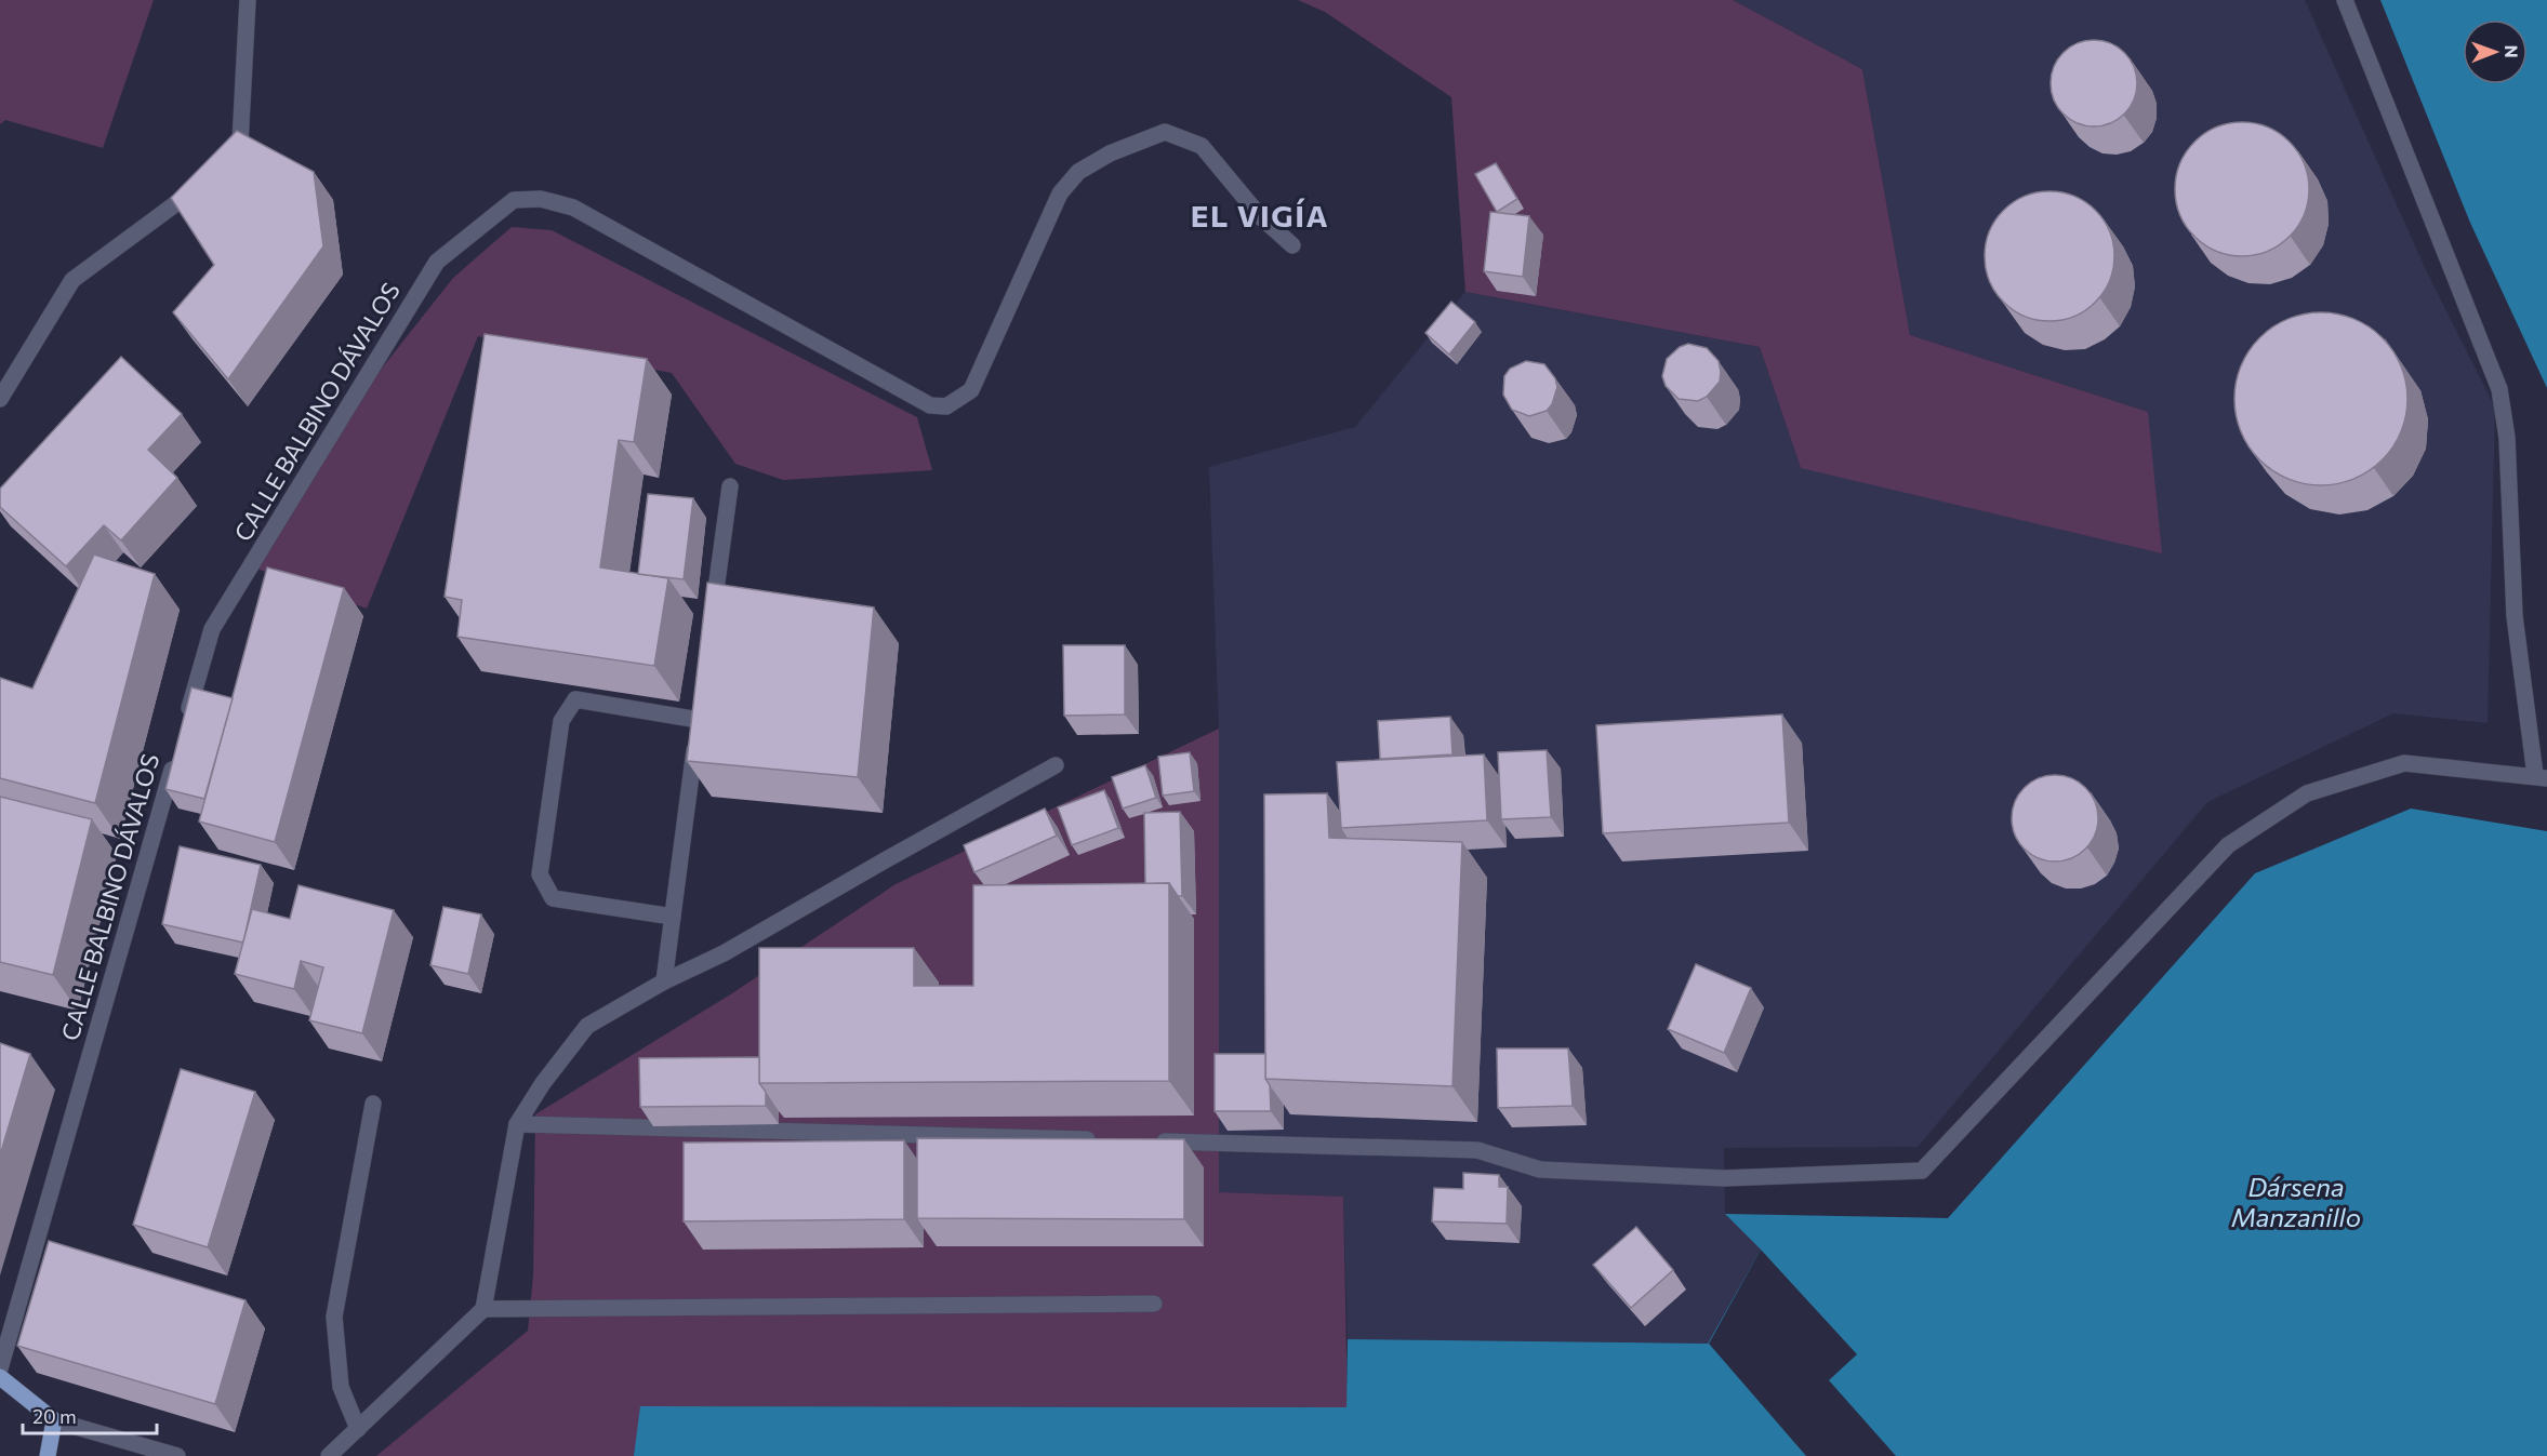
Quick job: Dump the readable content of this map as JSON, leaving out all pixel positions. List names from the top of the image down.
{
  "streets": {
    "street": ["CALLE BALBINO DÁVALOS"]
  },
  "districts": ["EL VIGÍA"],
  "water": ["Dársena Manzanillo"],
  "scale_bar": "20 m",
  "north": "right"
}
